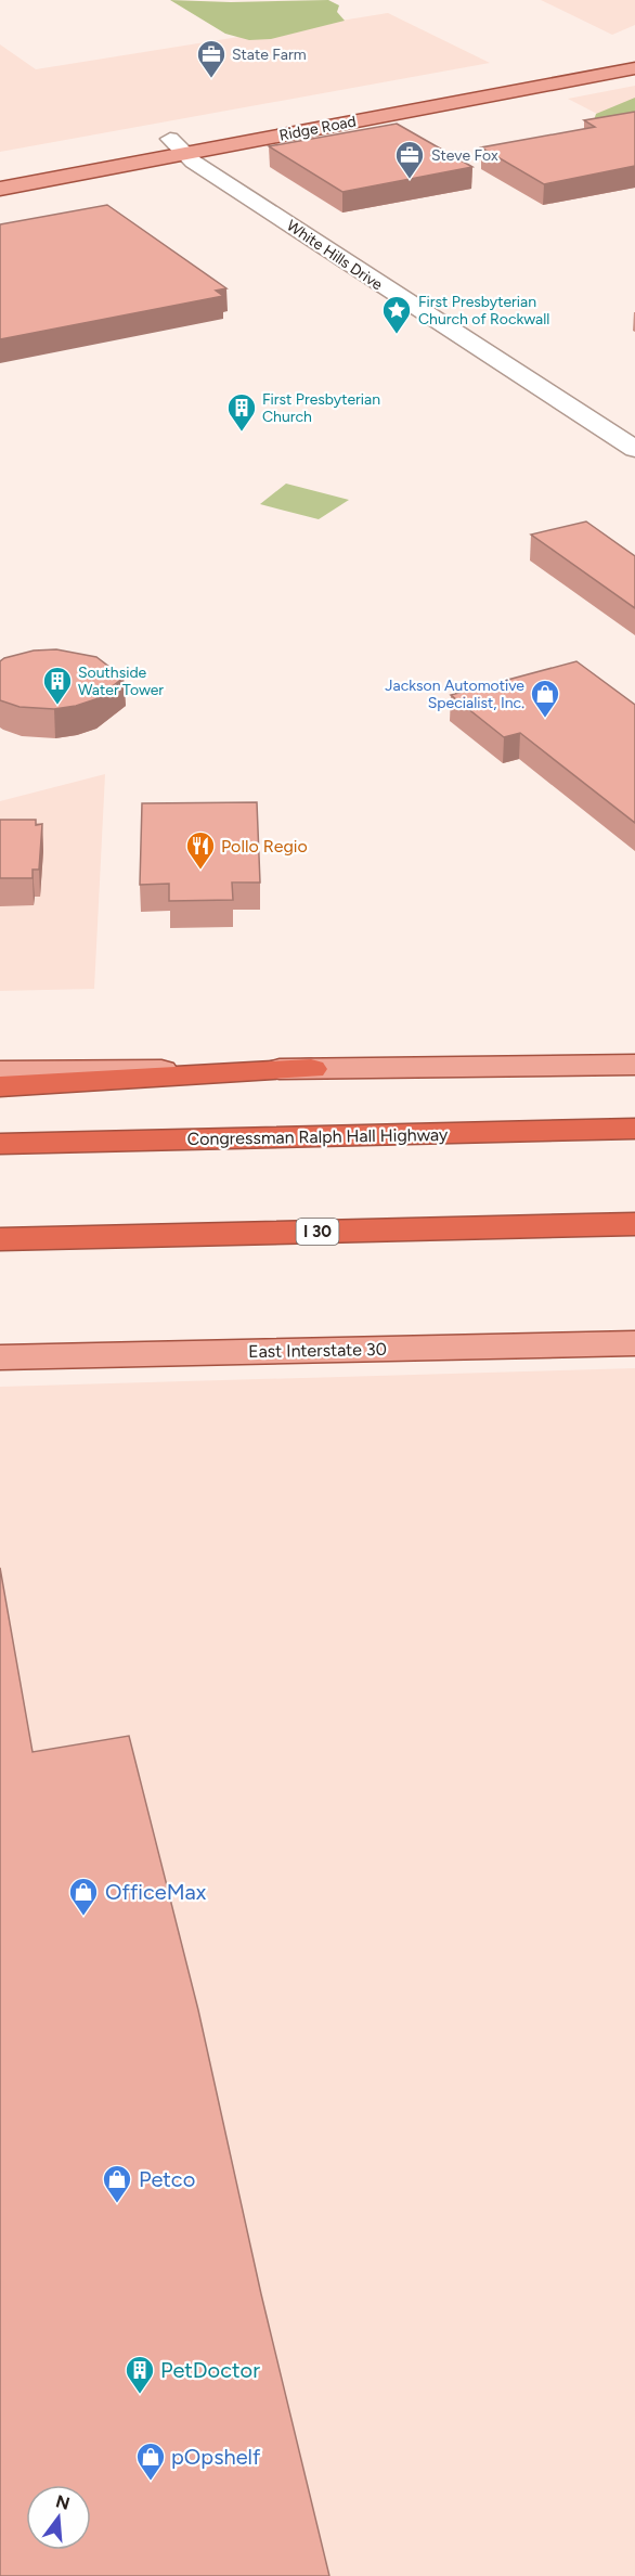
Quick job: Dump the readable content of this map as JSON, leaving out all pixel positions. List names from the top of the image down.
{
  "streets": {
    "highway": ["Congressman Ralph Hall Highway", "I 30"],
    "main road": ["Ridge Road", "East Interstate 30"],
    "street": ["White Hills Drive"]
  },
  "crossings": [
    ["Ridge Road", "White Hills Drive"]
  ],
  "places": {
    "office": ["State Farm", "Steve Fox"],
    "place": ["First Presbyterian Church of Rockwall"],
    "building": ["First Presbyterian Church", "Southside Water Tower", "PetDoctor"],
    "shop": [
      "Jackson Automotive Specialist, Inc.",
      "OfficeMax",
      "Petco",
      "pOpshelf"
    ],
    "restaurant": ["Pollo Regio"]
  },
  "north": "top"
}
